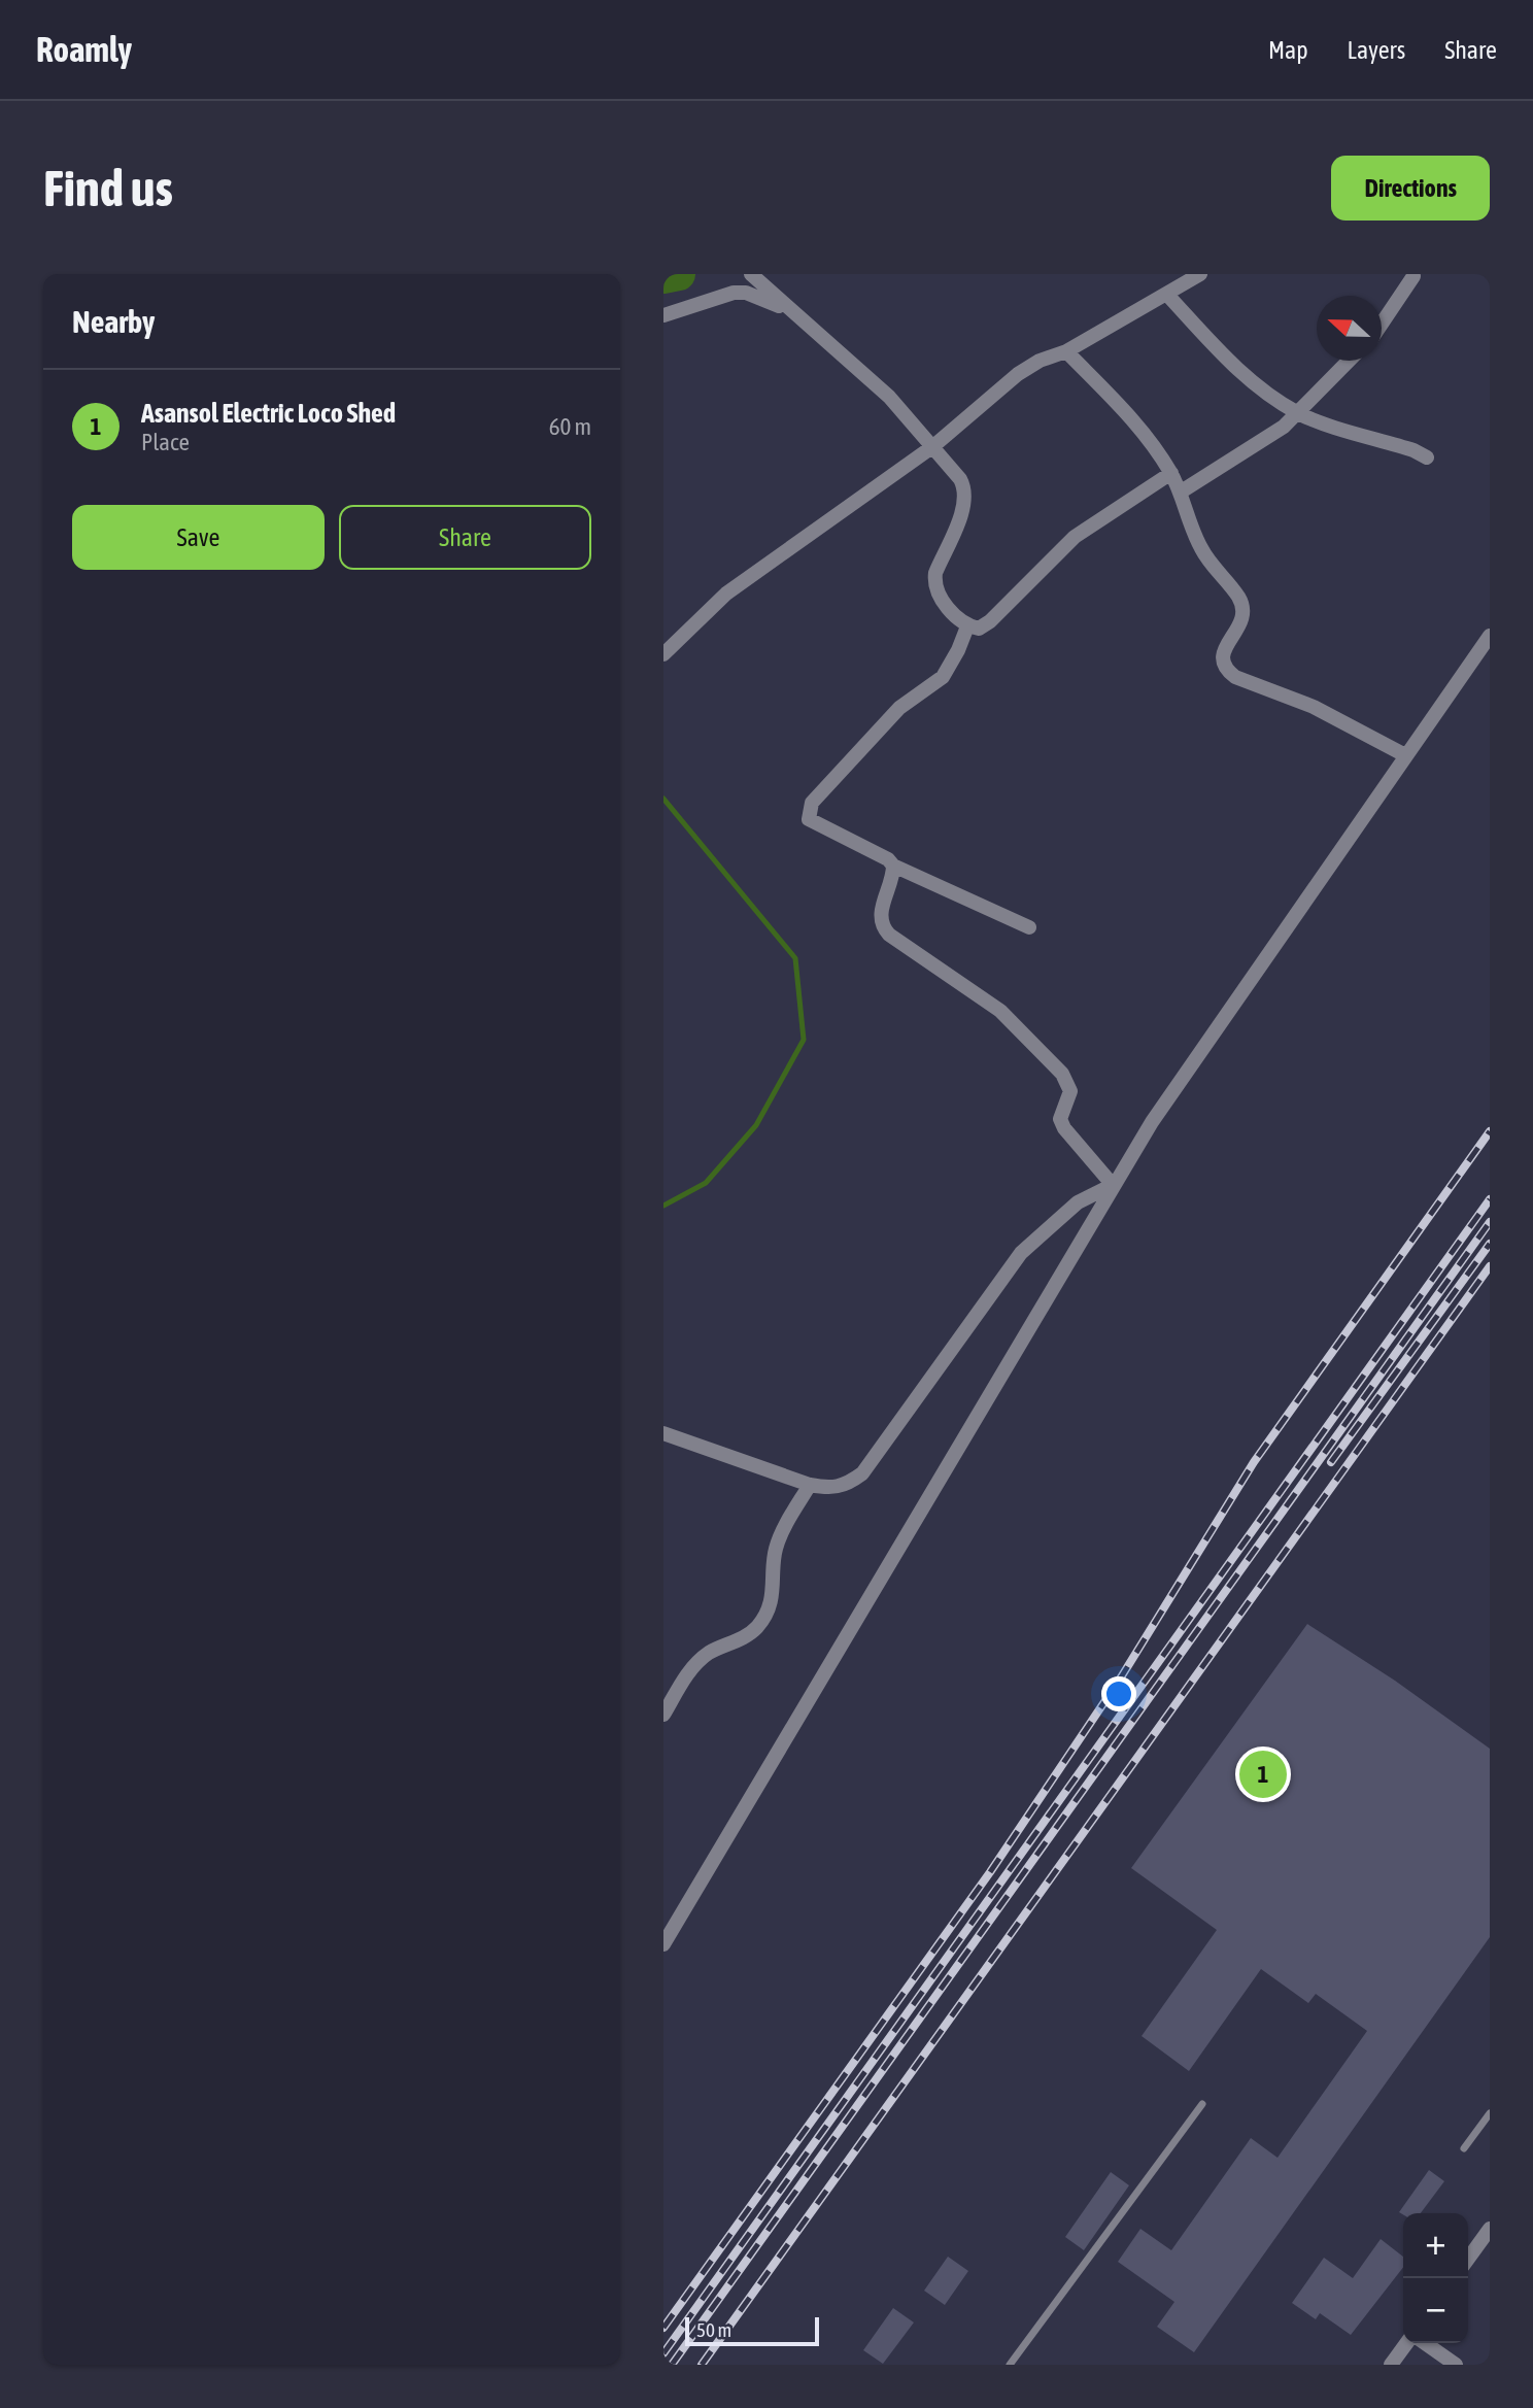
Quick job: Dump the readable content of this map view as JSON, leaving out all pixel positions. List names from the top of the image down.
{
  "scale_bar": "50 m",
  "north": "left",
  "page": {
    "header": "Roamly",
    "nav": ["Map", "Layers", "Share"],
    "buttons": [
      "Directions",
      ["Save", "Share"]
    ],
    "title": "Find us",
    "heading": "Nearby",
    "list": [
      {
        "mark": "1",
        "name": "Asansol Electric Loco Shed",
        "note": "Place",
        "value": "60 m"
      }
    ],
    "pins": "1",
    "map_buttons": ["+", "−"],
    "scale": "50 m"
  }
}
